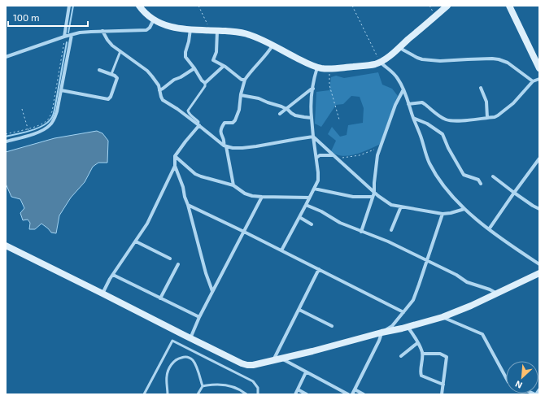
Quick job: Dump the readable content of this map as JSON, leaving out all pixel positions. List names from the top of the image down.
{
  "scale_bar": "100 m",
  "north": "bottom left"
}
